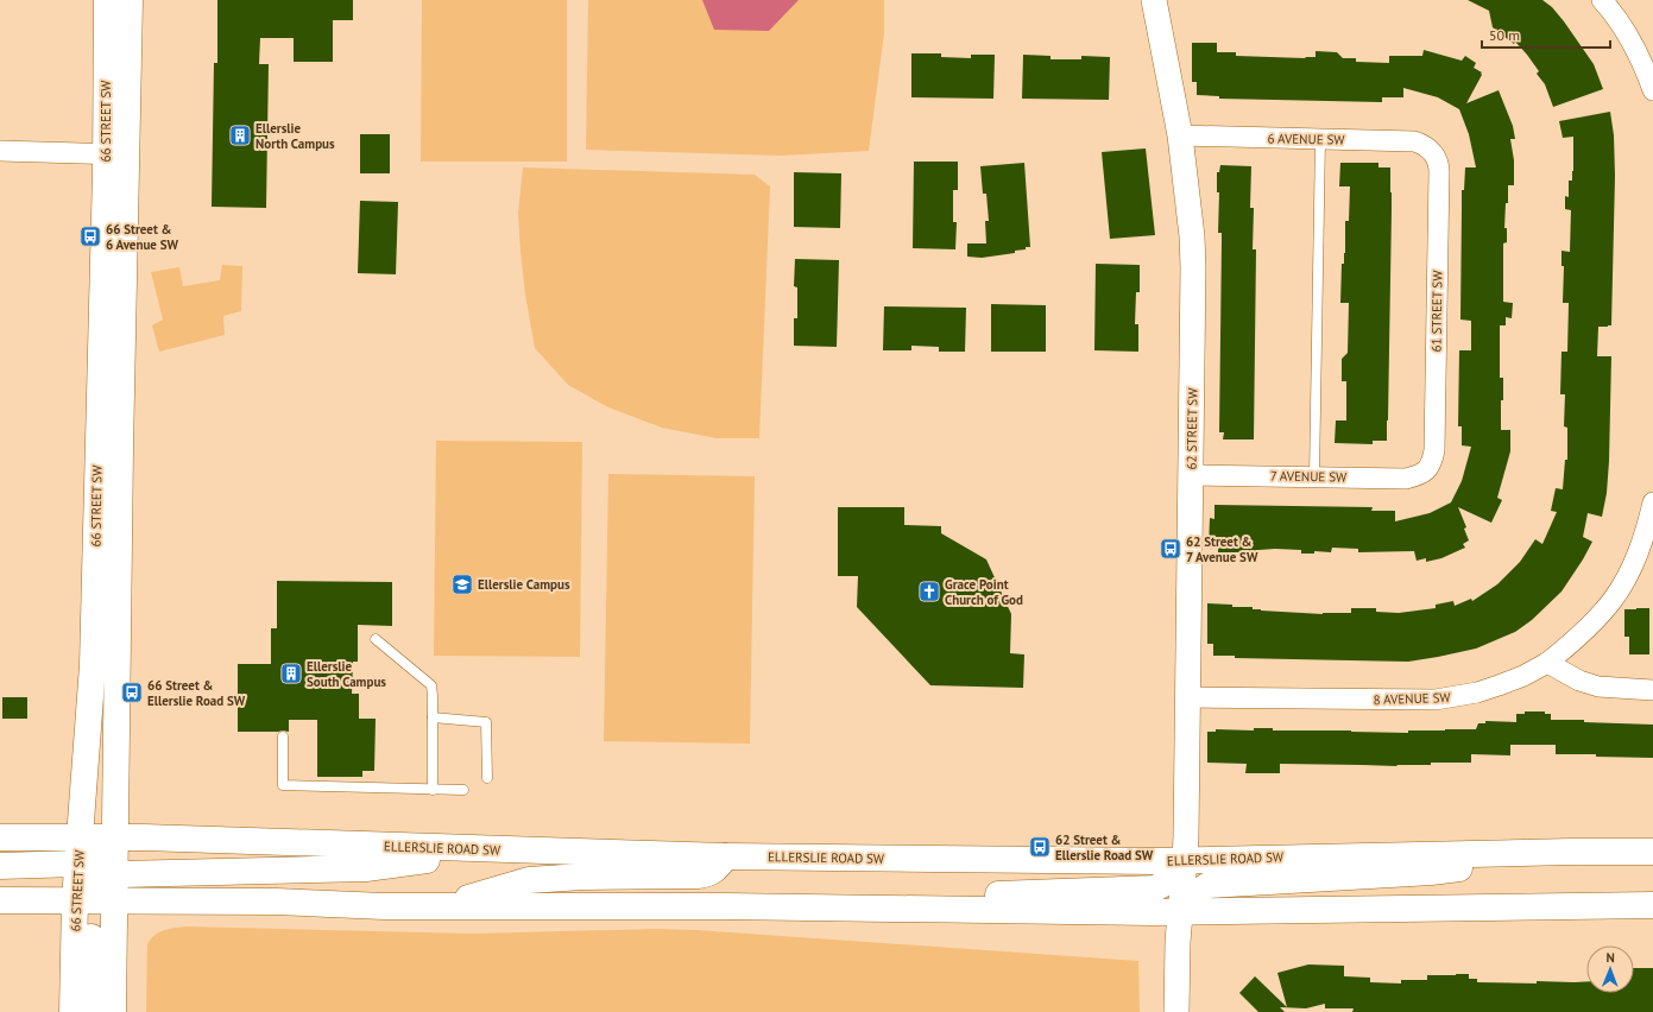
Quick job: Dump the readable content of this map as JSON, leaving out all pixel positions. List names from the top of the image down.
{
  "streets": {
    "main road": ["66 STREET SW", "ELLERSLIE ROAD SW"],
    "street": [
      "6 AVENUE SW",
      "61 STREET SW",
      "62 STREET SW",
      "7 AVENUE SW",
      "8 AVENUE SW"
    ]
  },
  "crossings": [
    ["66 STREET SW", "ELLERSLIE ROAD SW"],
    ["6 AVENUE SW", "61 STREET SW"],
    ["6 AVENUE SW", "62 STREET SW"],
    ["61 STREET SW", "7 AVENUE SW"],
    ["62 STREET SW", "7 AVENUE SW"],
    ["62 STREET SW", "8 AVENUE SW"],
    ["62 STREET SW", "ELLERSLIE ROAD SW"]
  ],
  "places": {
    "building": ["Ellerslie North Campus", "Ellerslie South Campus"],
    "bus stop": [
      "66 Street & 6 Avenue SW",
      "62 Street & 7 Avenue SW",
      "66 Street & Ellerslie Road SW",
      "62 Street & Ellerslie Road SW"
    ],
    "school or university": ["Ellerslie Campus"],
    "church": ["Grace Point Church of God"]
  },
  "scale_bar": "50 m",
  "north": "top"
}
